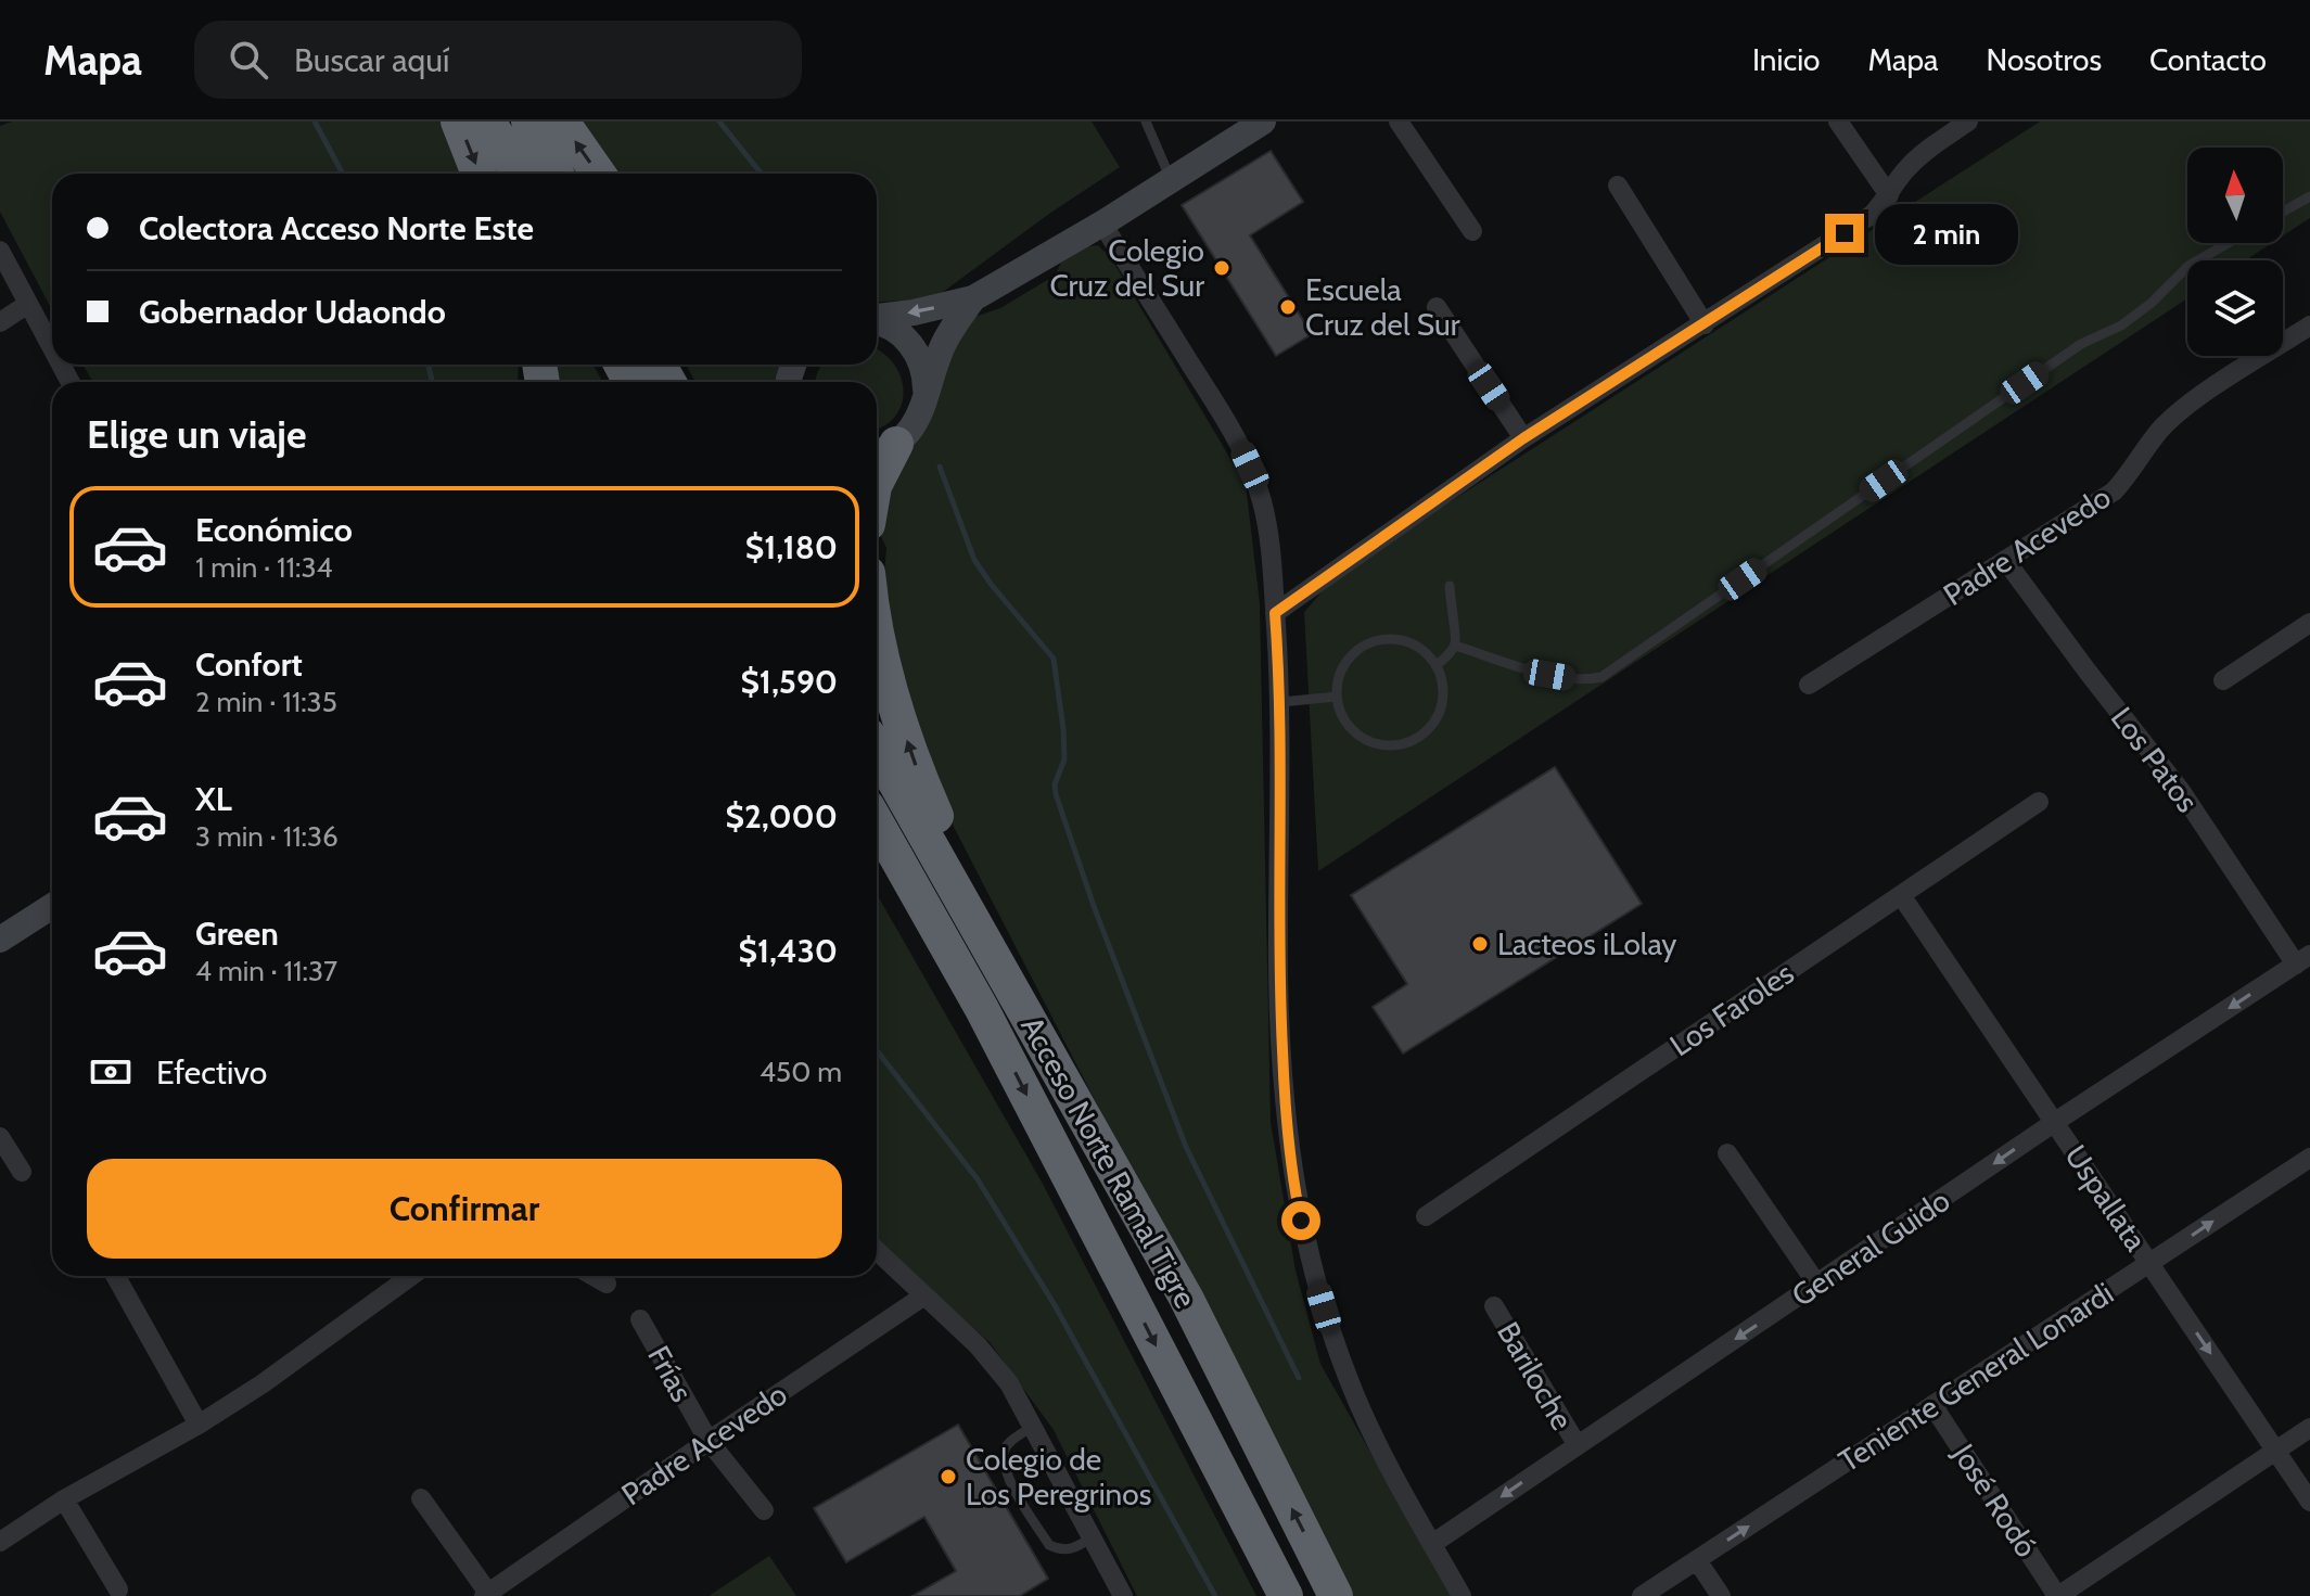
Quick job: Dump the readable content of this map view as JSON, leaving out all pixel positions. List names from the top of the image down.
{
  "streets": {
    "highway": ["Acceso Norte Ramal Tigre"],
    "street": [
      "Padre Acevedo",
      "Los Patos",
      "Los Faroles",
      "Uspallata",
      "General Guido",
      "Frías",
      "Bariloche",
      "Teniente General Lonardi",
      "José Rodó"
    ]
  },
  "crossings": [
    ["Padre Acevedo", "Los Patos"],
    ["Padre Acevedo", "Frías"],
    ["Los Patos", "General Guido"],
    ["Los Faroles", "Uspallata"],
    ["Uspallata", "General Guido"],
    ["Uspallata", "Teniente General Lonardi"],
    ["General Guido", "Bariloche"],
    ["Teniente General Lonardi", "José Rodó"]
  ],
  "one_way": ["General Guido", "Teniente General Lonardi"],
  "places": [
    "Colegio Cruz del Sur",
    "Escuela Cruz del Sur",
    "Lacteos iLolay",
    "Colegio de Los Peregrinos"
  ],
  "north": "top",
  "page": {
    "header": "Mapa",
    "search": "Buscar aquí",
    "nav": [
      "Inicio",
      "Mapa",
      "Nosotros",
      "Contacto"
    ],
    "banner": ["Colectora Acceso Norte Este", "Gobernador Udaondo"],
    "bubble": "2 min",
    "heading": "Elige un viaje",
    "list": [
      {
        "name": "Económico",
        "note": "1 min · 11:34",
        "value": "$1,180"
      },
      {
        "name": "Confort",
        "note": "2 min · 11:35",
        "value": "$1,590"
      },
      {
        "name": "XL",
        "note": "3 min · 11:36",
        "value": "$2,000"
      },
      {
        "name": "Green",
        "note": "4 min · 11:37",
        "value": "$1,430"
      }
    ],
    "pay": ["Efectivo", "450 m"],
    "buttons": "Confirmar"
  }
}
